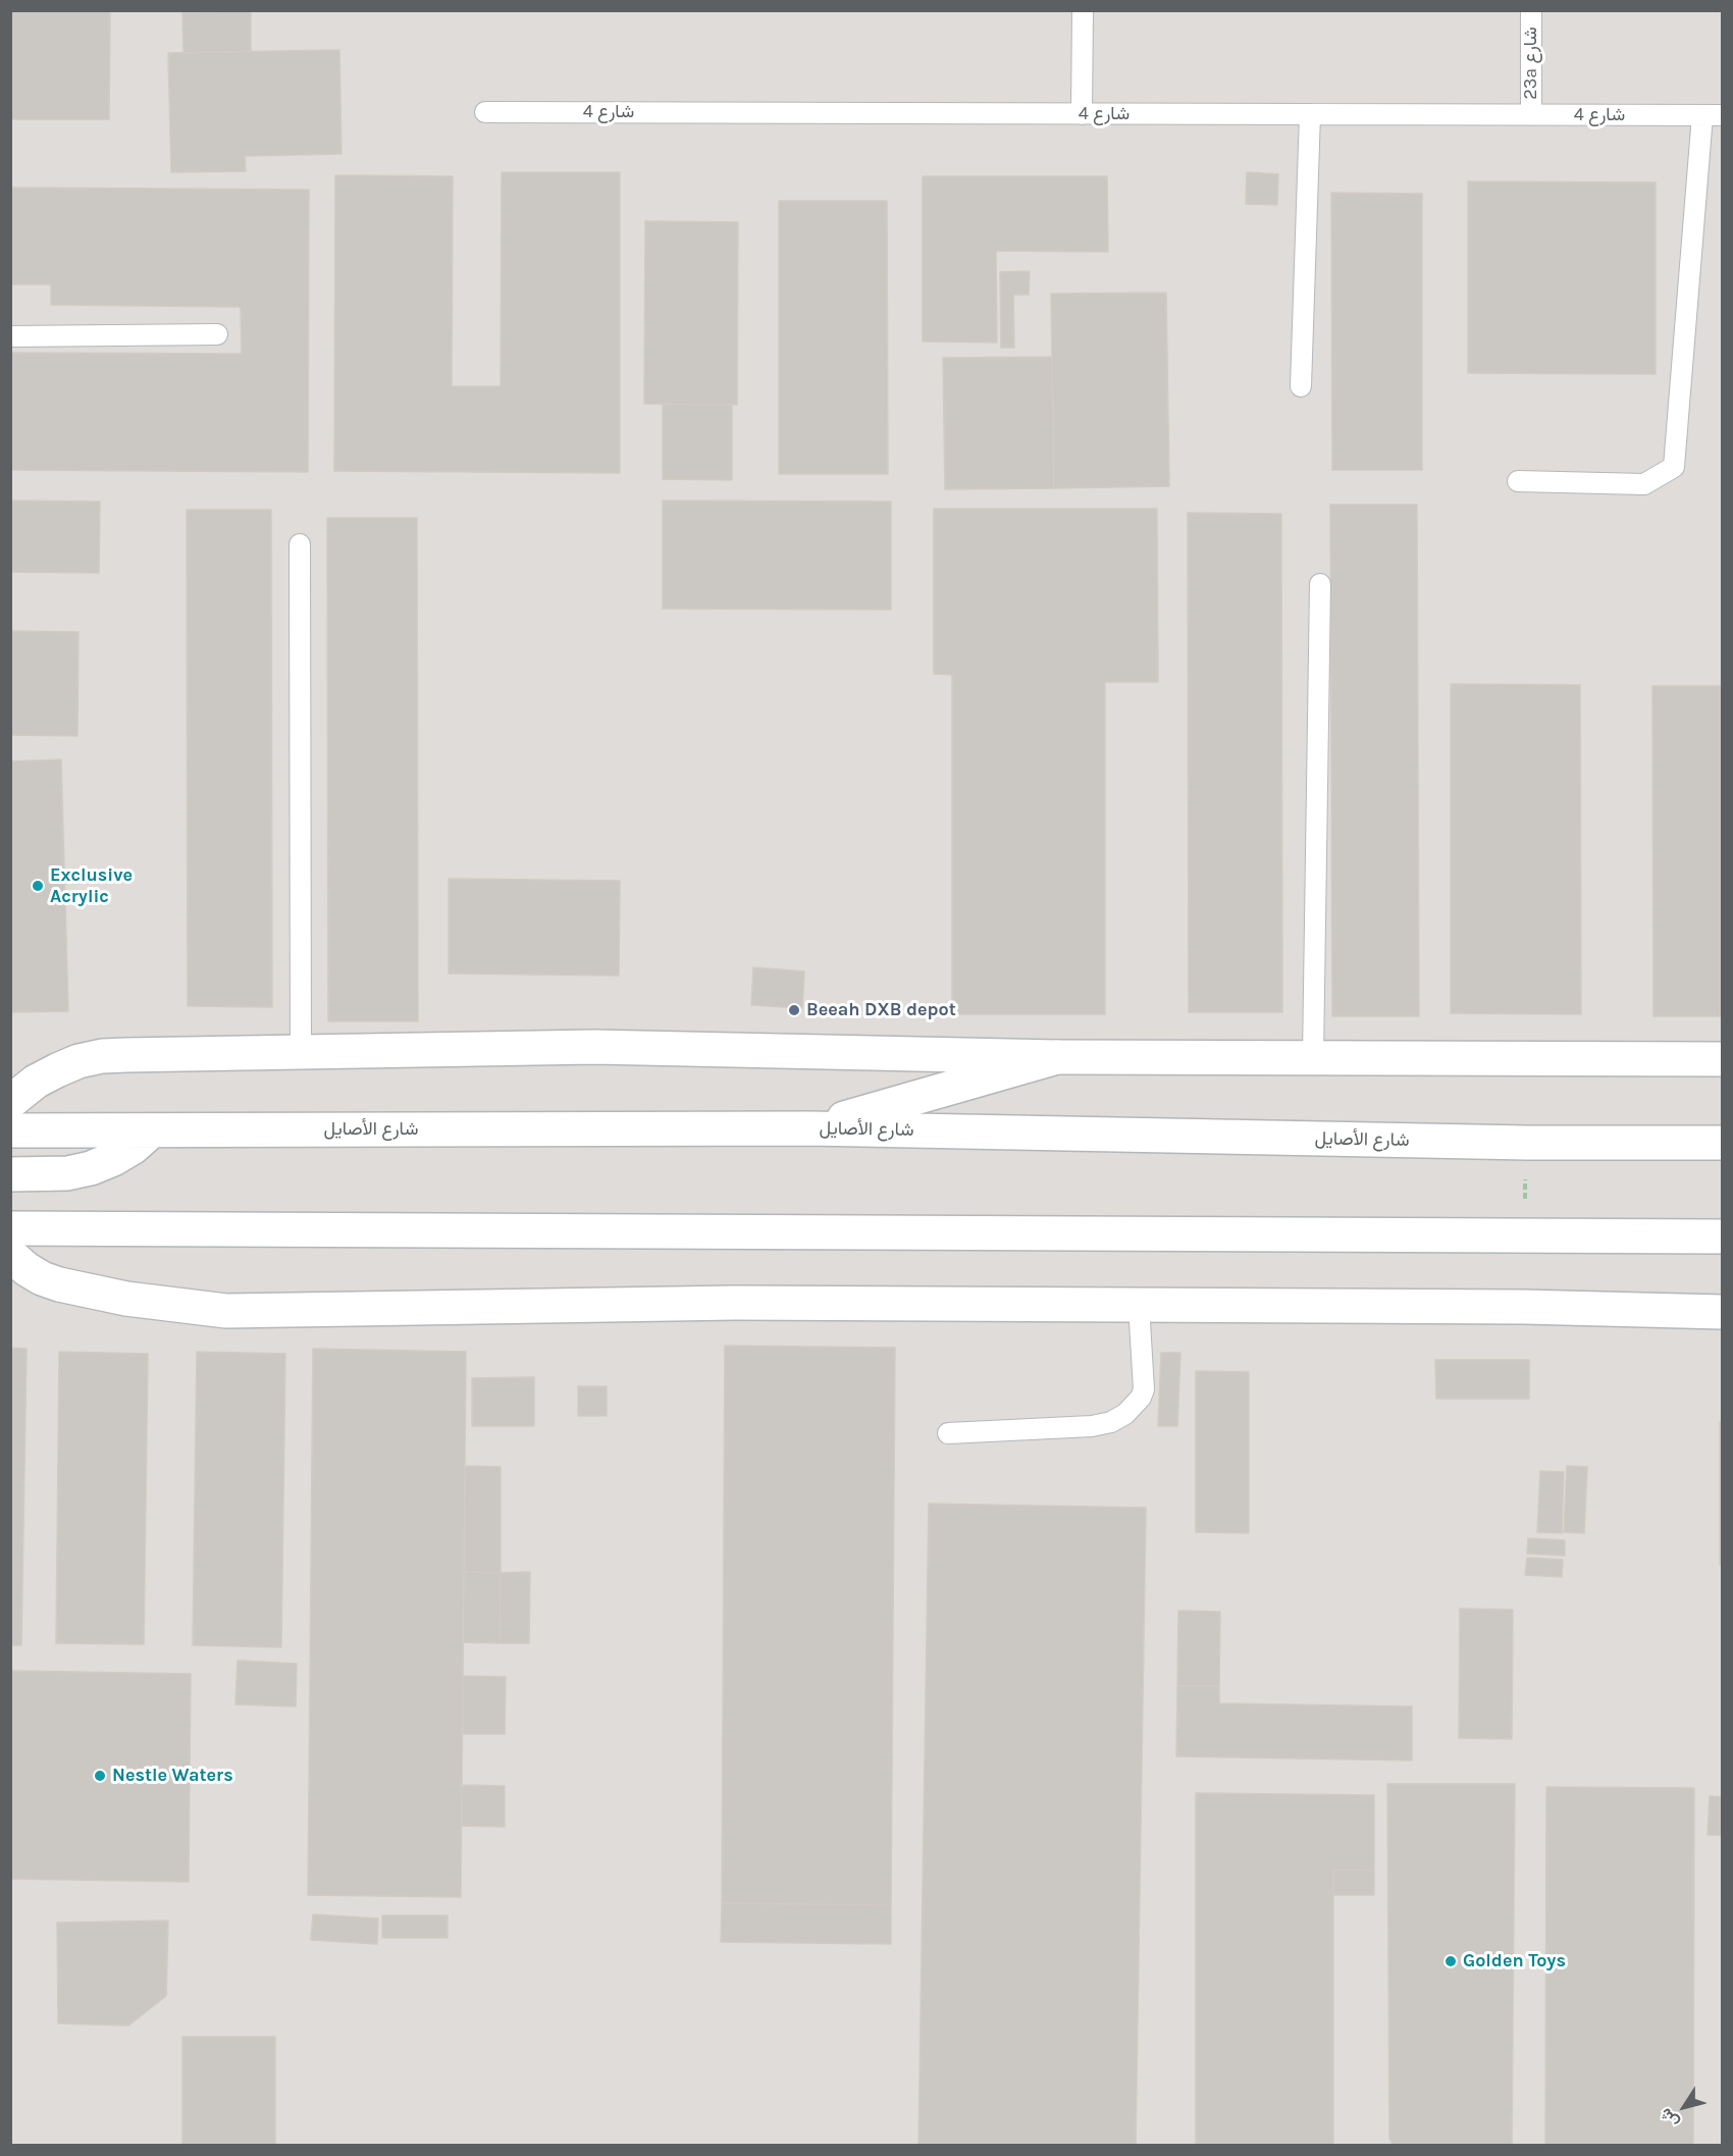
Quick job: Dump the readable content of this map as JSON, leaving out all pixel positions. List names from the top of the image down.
{
  "streets": {
    "main road": ["شارع الأصايل"],
    "lane": ["23a شارع", "شارع 4"]
  },
  "crossings": [
    ["23a شارع", "شارع 4"]
  ],
  "places": [
    "Exclusive Acrylic",
    "Beeah DXB depot",
    "Nestle Waters",
    "Golden Toys"
  ],
  "north": "bottom left"
}
